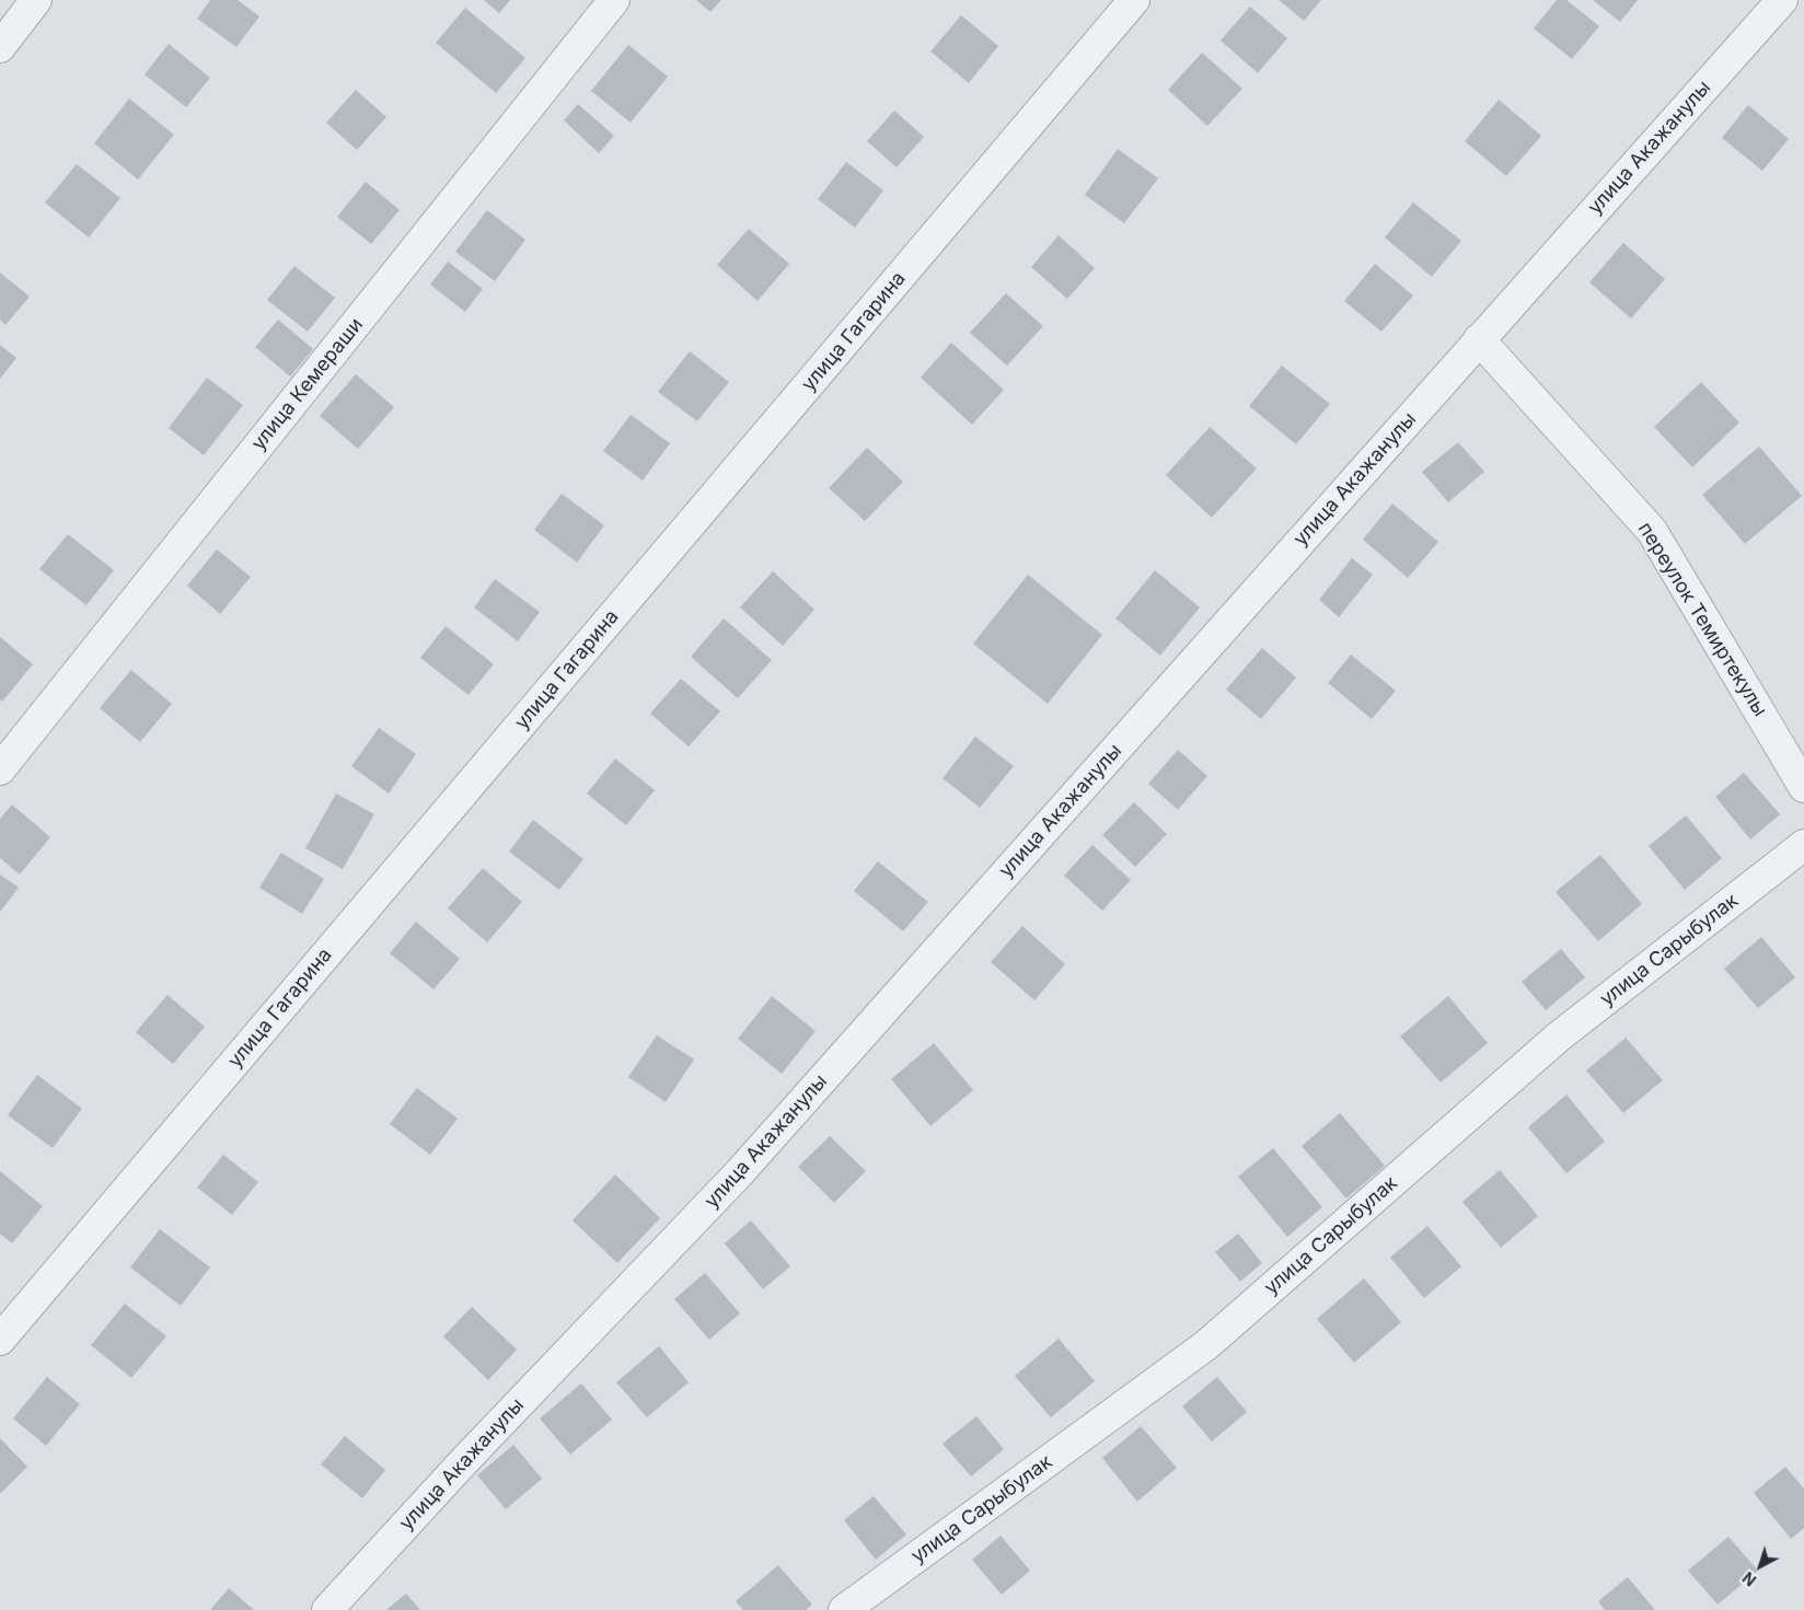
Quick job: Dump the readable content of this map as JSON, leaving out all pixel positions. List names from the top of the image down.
{
  "streets": {
    "street": [
      "улица Акажанулы",
      "улица Гагарина",
      "улица Кемераши",
      "переулок Темиртекулы",
      "улица Сарыбулак"
    ]
  },
  "crossings": [
    ["улица Акажанулы", "переулок Темиртекулы"]
  ],
  "north": "bottom left"
}
